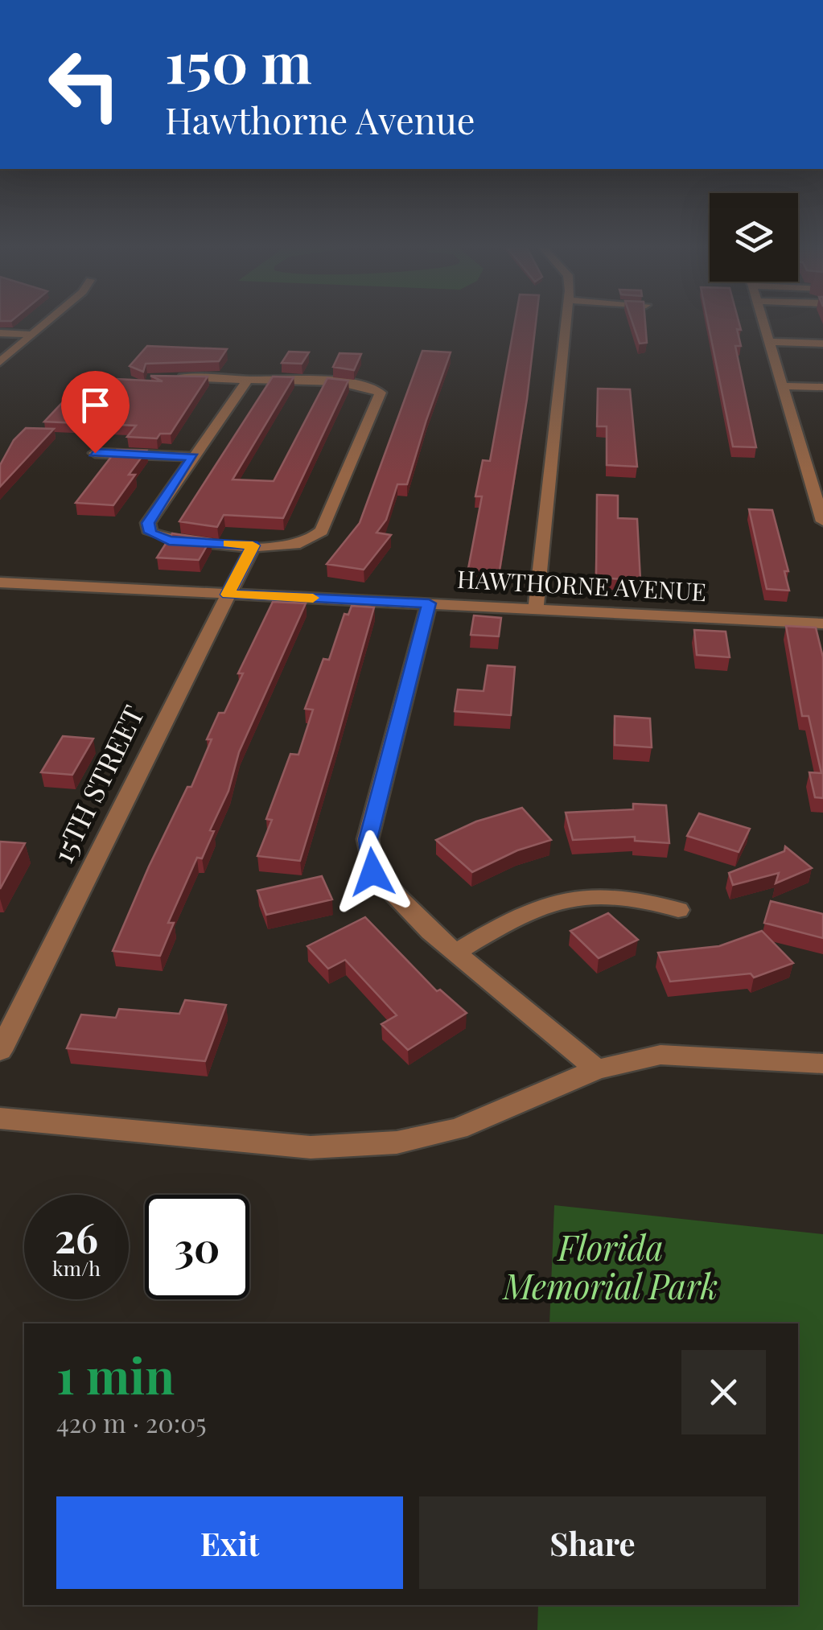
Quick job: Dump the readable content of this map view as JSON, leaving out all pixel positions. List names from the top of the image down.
{
  "streets": {
    "street": ["HAWTHORNE AVENUE", "15TH STREET"]
  },
  "crossings": [
    ["HAWTHORNE AVENUE", "15TH STREET"]
  ],
  "parks": ["Florida Memorial Park"],
  "page": {
    "turn": ["150 m", "Hawthorne Avenue"],
    "speed": "26 km/h",
    "limit": "30",
    "heading": ["1 min", "420 m · 20:05"],
    "buttons": ["Exit", "Share"]
  }
}
